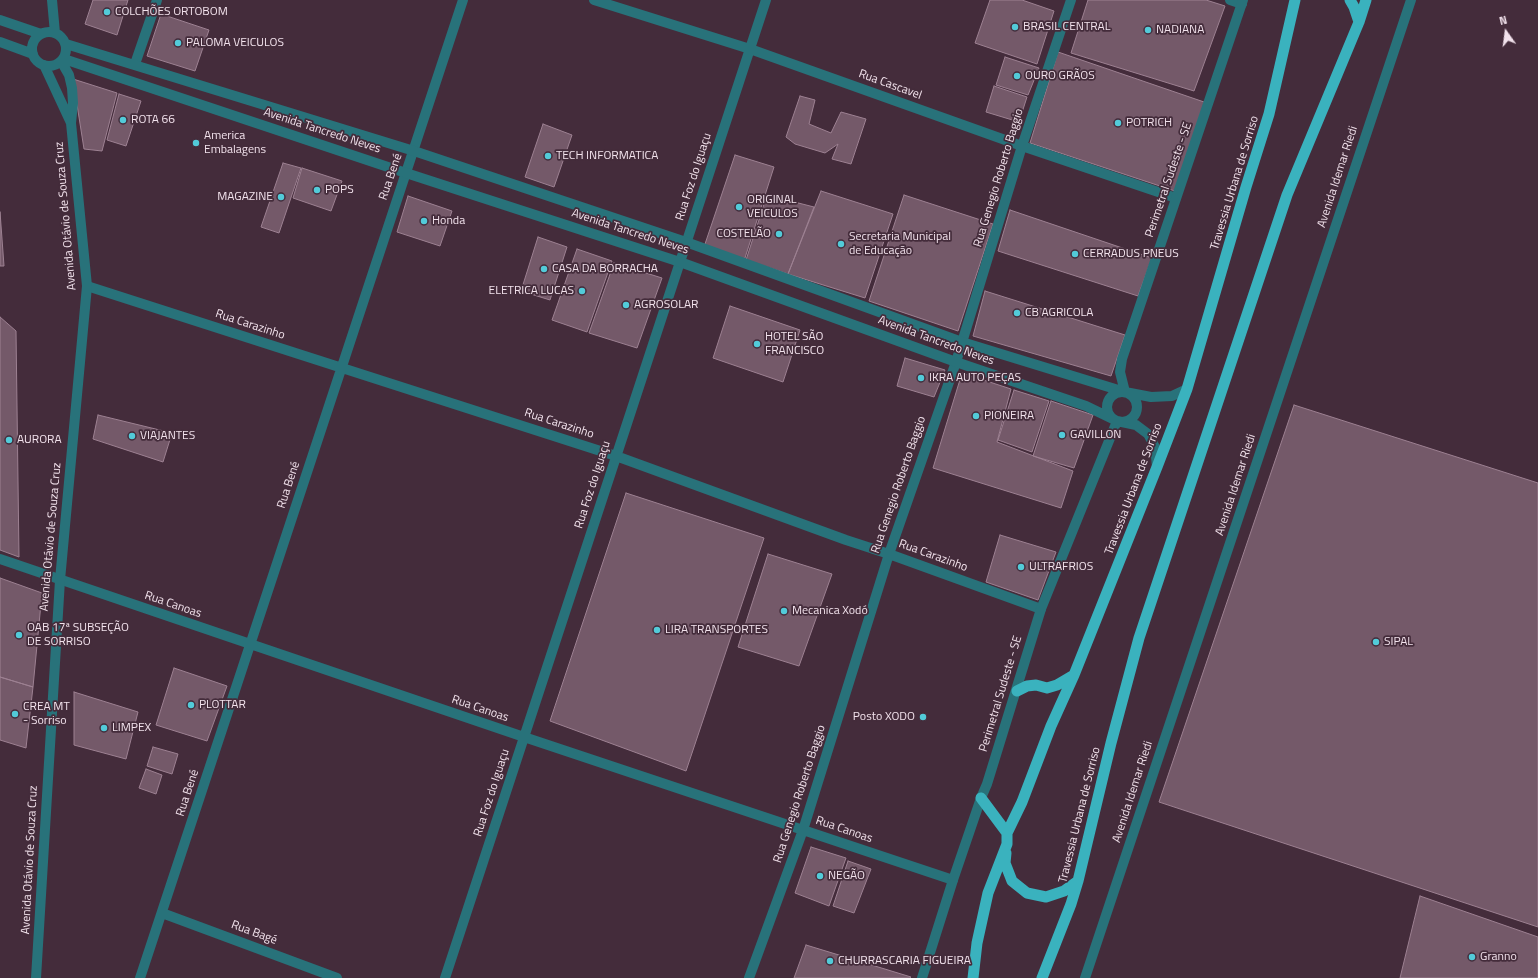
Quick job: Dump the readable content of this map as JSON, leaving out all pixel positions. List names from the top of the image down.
{
  "streets": {
    "highway": ["Travessia Urbana de Sorriso"],
    "street": [
      "Rua Cascavel",
      "Avenida Tancredo Neves",
      "Rua Bené",
      "Rua Foz do Iguaçu",
      "Avenida Idemar Riedi",
      "Rua Genegio Roberto Baggio",
      "Perimetral Sudeste - SE",
      "Avenida Otávio de Souza Cruz",
      "Rua Carazinho",
      "Rua Canoas",
      "Rua Bagé"
    ]
  },
  "crossings": [
    ["Rua Cascavel", "Rua Foz do Iguaçu"],
    ["Rua Cascavel", "Rua Genegio Roberto Baggio"],
    ["Rua Cascavel", "Perimetral Sudeste - SE"],
    ["Avenida Tancredo Neves", "Rua Bené"],
    ["Avenida Tancredo Neves", "Rua Foz do Iguaçu"],
    ["Avenida Tancredo Neves", "Rua Genegio Roberto Baggio"],
    ["Avenida Tancredo Neves", "Perimetral Sudeste - SE"],
    ["Avenida Tancredo Neves", "Travessia Urbana de Sorriso"],
    ["Avenida Tancredo Neves", "Avenida Otávio de Souza Cruz"],
    ["Rua Bené", "Rua Carazinho"],
    ["Rua Bené", "Rua Canoas"],
    ["Rua Bené", "Rua Bagé"],
    ["Rua Foz do Iguaçu", "Rua Carazinho"],
    ["Rua Foz do Iguaçu", "Rua Canoas"],
    ["Rua Genegio Roberto Baggio", "Rua Carazinho"],
    ["Rua Genegio Roberto Baggio", "Rua Canoas"],
    ["Perimetral Sudeste - SE", "Rua Carazinho"],
    ["Perimetral Sudeste - SE", "Rua Canoas"],
    ["Avenida Otávio de Souza Cruz", "Rua Carazinho"],
    ["Avenida Otávio de Souza Cruz", "Rua Canoas"]
  ],
  "places": [
    "COLCHÕES ORTOBOM",
    "BRASIL CENTRAL",
    "NADIANA",
    "PALOMA VEICULOS",
    "OURO GRÃOS",
    "ROTA 66",
    "POTRICH",
    "America Embalagens",
    "TECH INFORMATICA",
    "POPS",
    "MAGAZINE",
    "ORIGINAL VEICULOS",
    "Honda",
    "COSTELÃO",
    "Secretaria Municipal de Educação",
    "CERRADUS PNEUS",
    "CASA DA BORRACHA",
    "ELETRICA LUCAS",
    "AGROSOLAR",
    "CB AGRICOLA",
    "HOTEL SÃO FRANCISCO",
    "IKRA AUTO PEÇAS",
    "PIONEIRA",
    "GAVILLON",
    "VIAJANTES",
    "AURORA",
    "ULTRAFRIOS",
    "Mecanica Xodó",
    "LIRA TRANSPORTES",
    "OAB 17ª SUBSEÇÃO DE SORRISO",
    "SIPAL",
    "PLOTTAR",
    "CREA MT - Sorriso",
    "Posto XODO",
    "LIMPEX",
    "NEGÃO",
    "Granno",
    "CHURRASCARIA FIGUEIRA"
  ],
  "north": "top"
}
